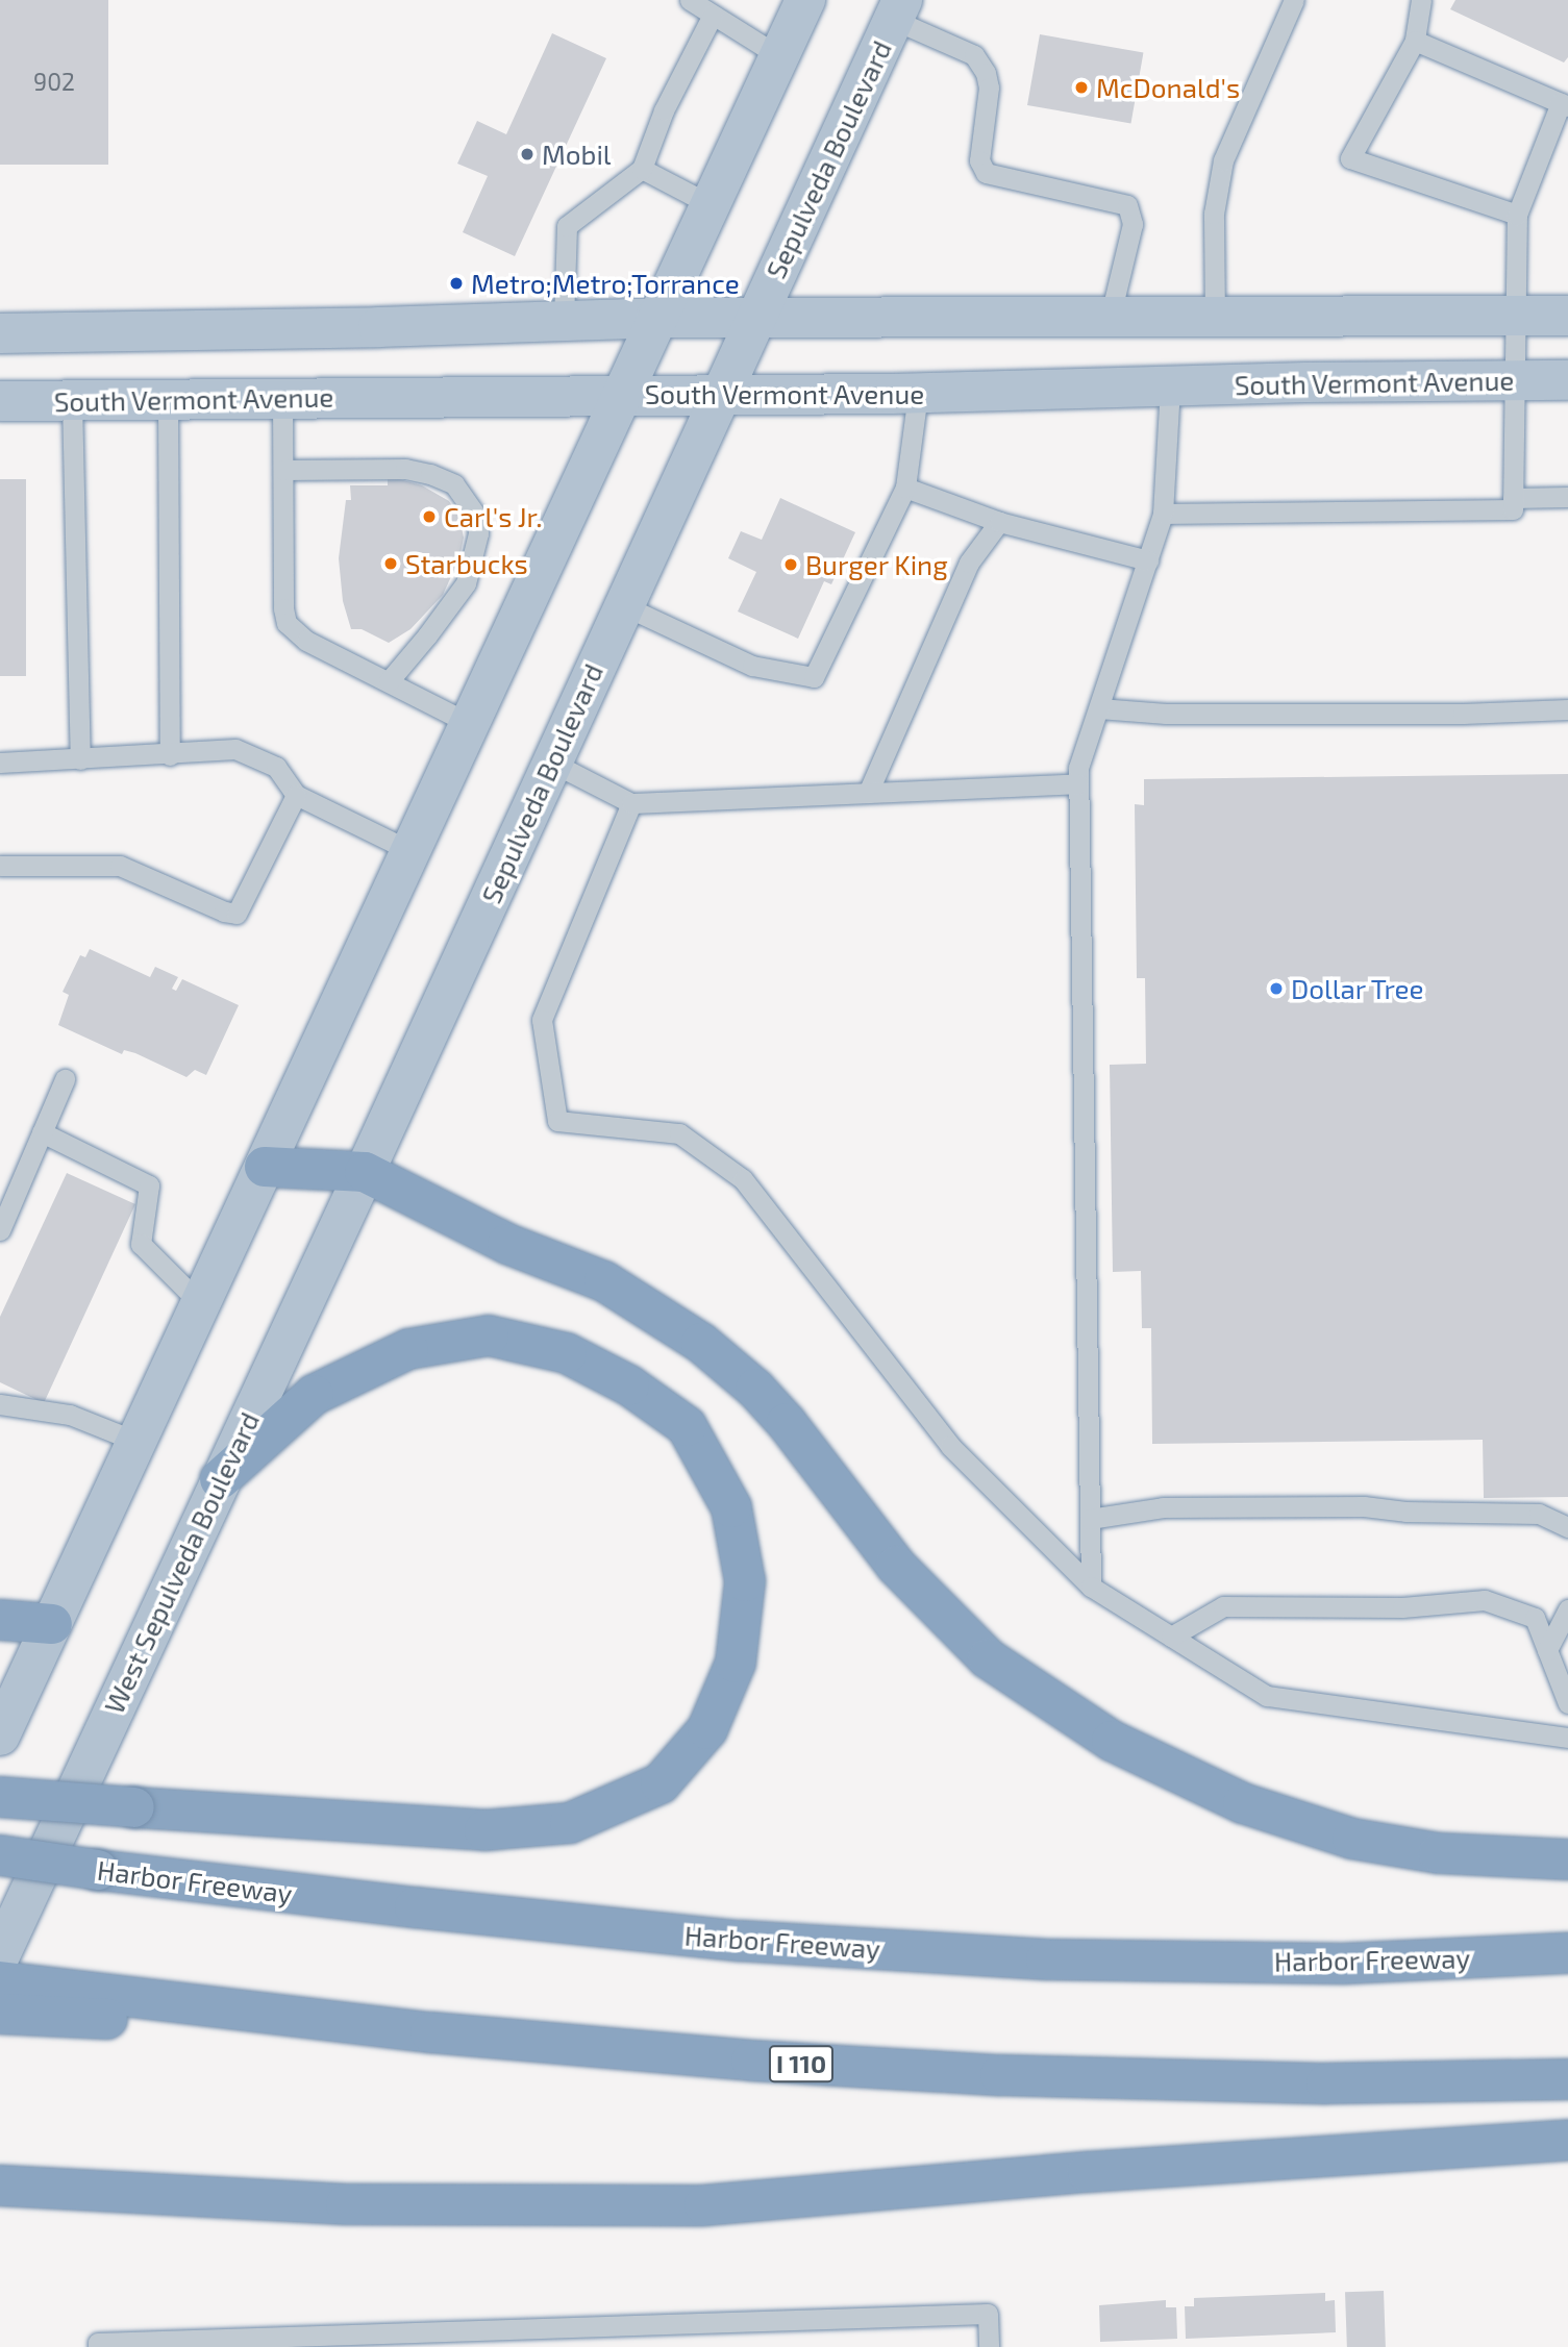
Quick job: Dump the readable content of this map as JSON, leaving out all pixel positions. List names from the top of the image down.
{
  "streets": {
    "highway": ["Harbor Freeway", "I 110"],
    "main road": ["Sepulveda Boulevard", "South Vermont Avenue", "West Sepulveda Boulevard"]
  },
  "crossings": [
    ["Sepulveda Boulevard", "South Vermont Avenue"],
    ["Sepulveda Boulevard", "West Sepulveda Boulevard"]
  ],
  "places": [
    "McDonald's",
    "Mobil",
    "Metro;Metro;Torrance",
    "Carl's Jr.",
    "Starbucks",
    "Burger King",
    "Dollar Tree"
  ],
  "house_numbers": ["902"]
}
